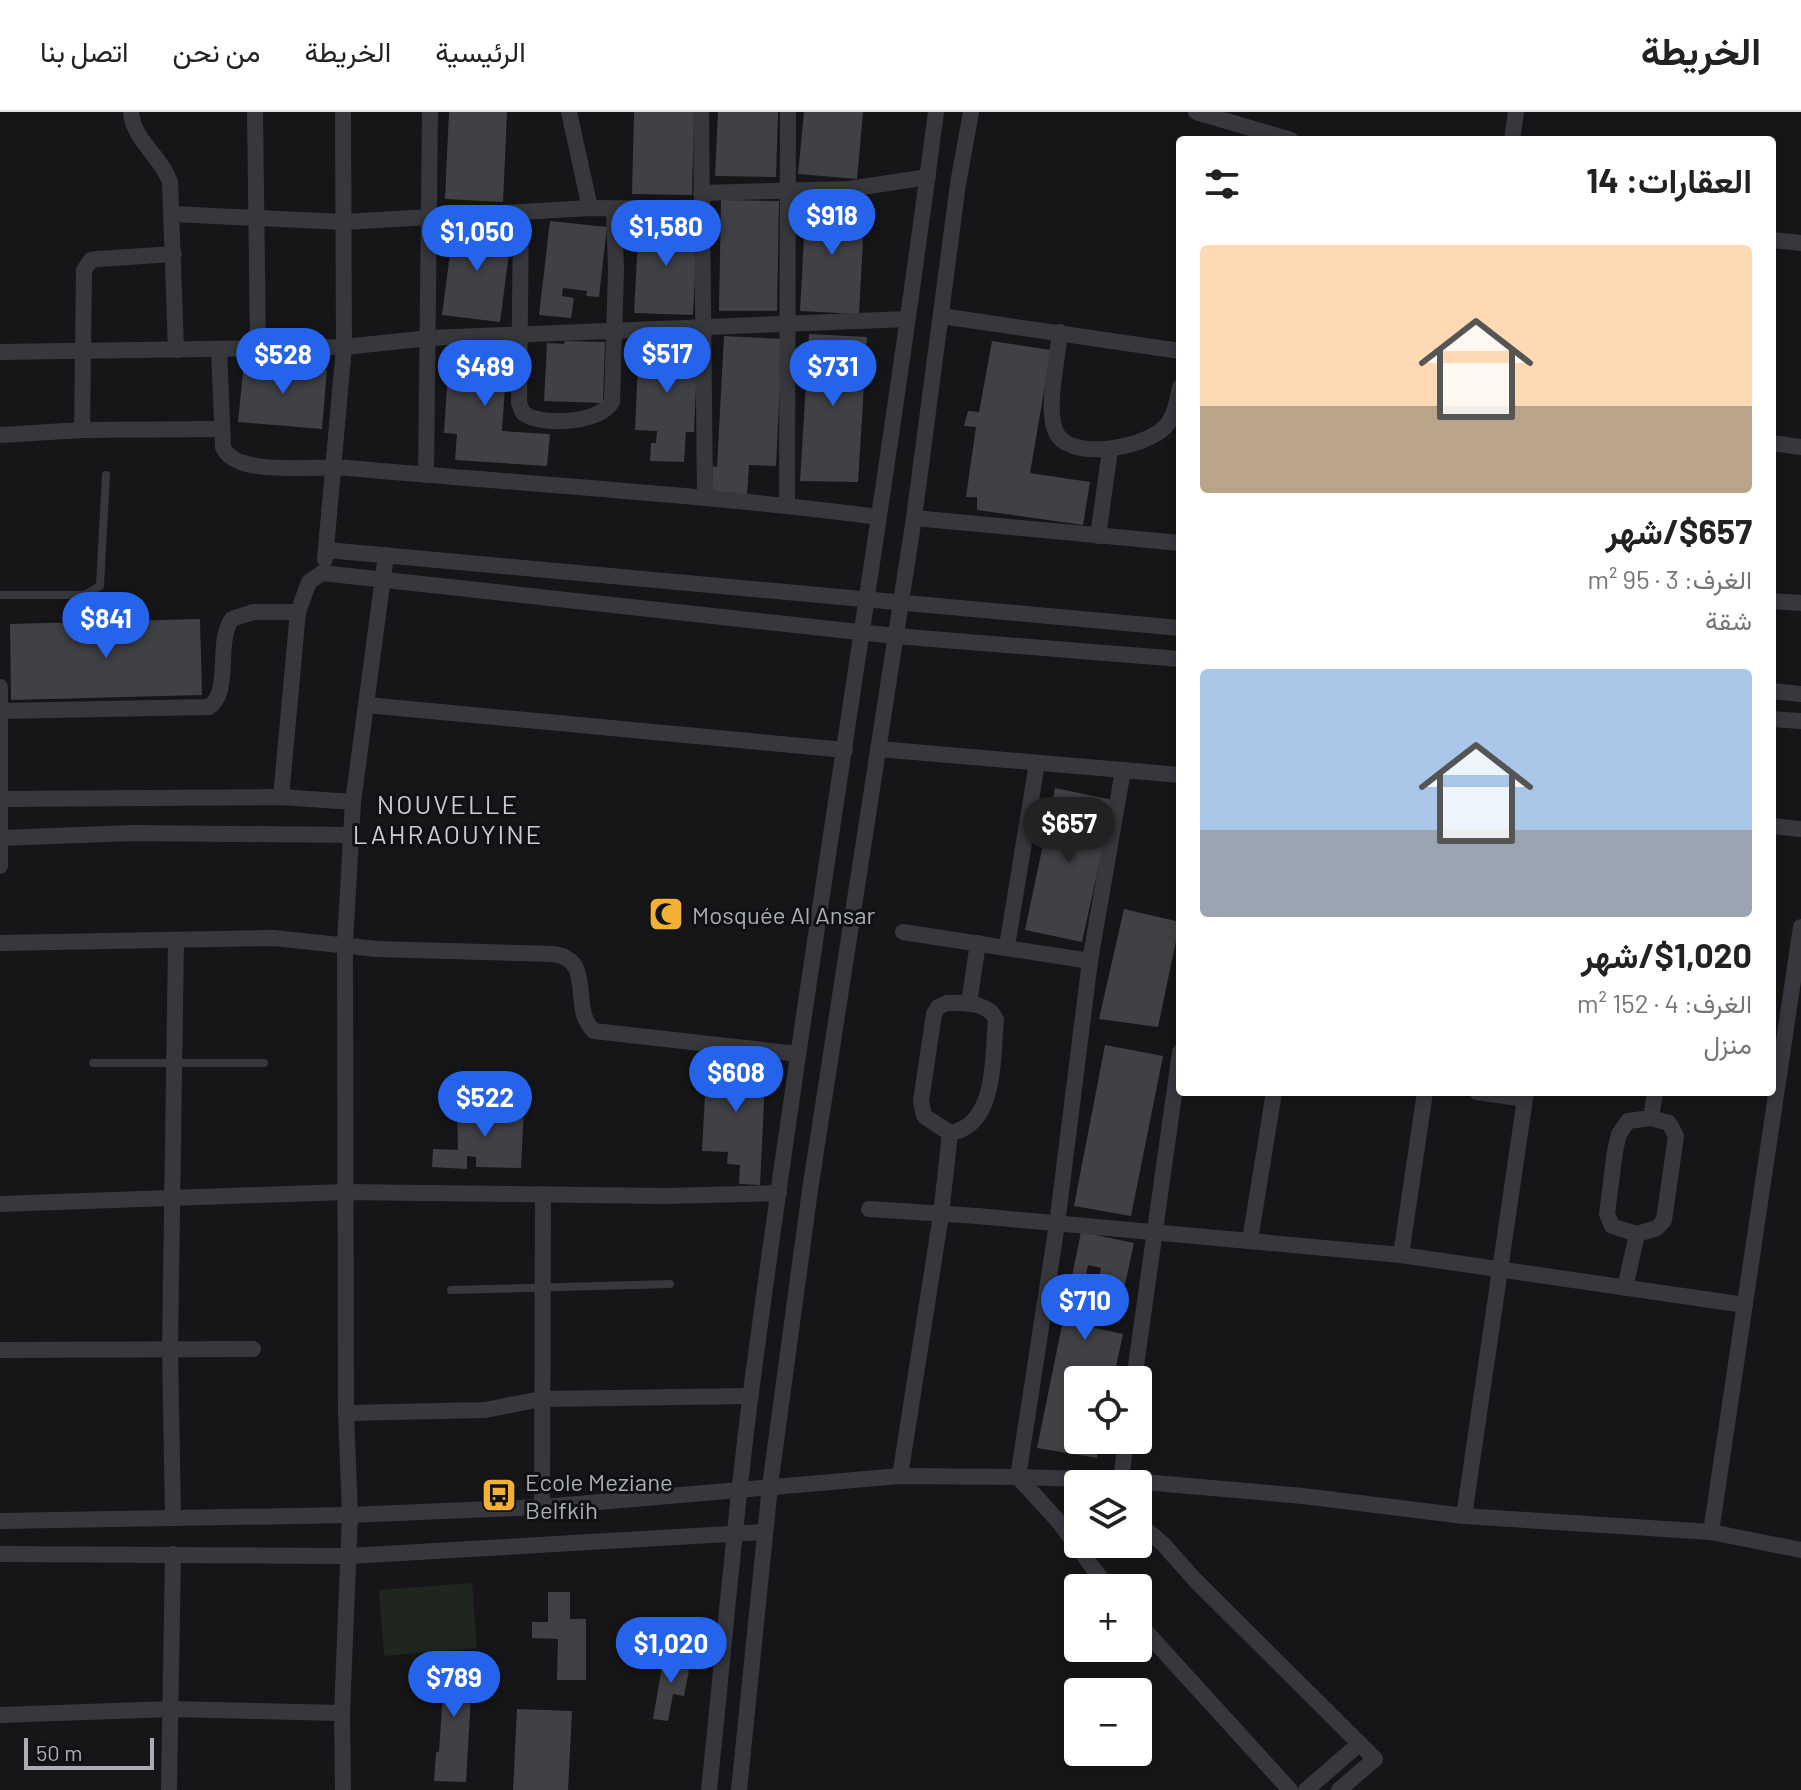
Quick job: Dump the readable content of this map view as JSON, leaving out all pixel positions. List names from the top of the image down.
{
  "districts": ["NOUVELLE LAHRAOUYINE"],
  "places": {
    "mosque": ["Mosquée Al Ansar"],
    "bus stop": ["Ecole Meziane Belfkih"]
  },
  "scale_bar": "50 m",
  "page": {
    "header": "الخريطة",
    "nav": [
      "الرئيسية",
      "الخريطة",
      "من نحن",
      "اتصل بنا"
    ],
    "heading": "العقارات: 14",
    "price": [
      "$918",
      "$1,580",
      "$1,050",
      "$517",
      "$528",
      "$489",
      "$731",
      "$841",
      "$657",
      "$608",
      "$522",
      "$710",
      "$1,020",
      "$789"
    ],
    "list": [
      {
        "name": "$657/شهر",
        "note": "الغرف: 3 · 95 m² · شقة"
      },
      {
        "name": "$1,020/شهر",
        "note": "الغرف: 4 · 152 m² · منزل"
      }
    ],
    "map_buttons": ["+", "−"],
    "scale": "50 m"
  }
}
